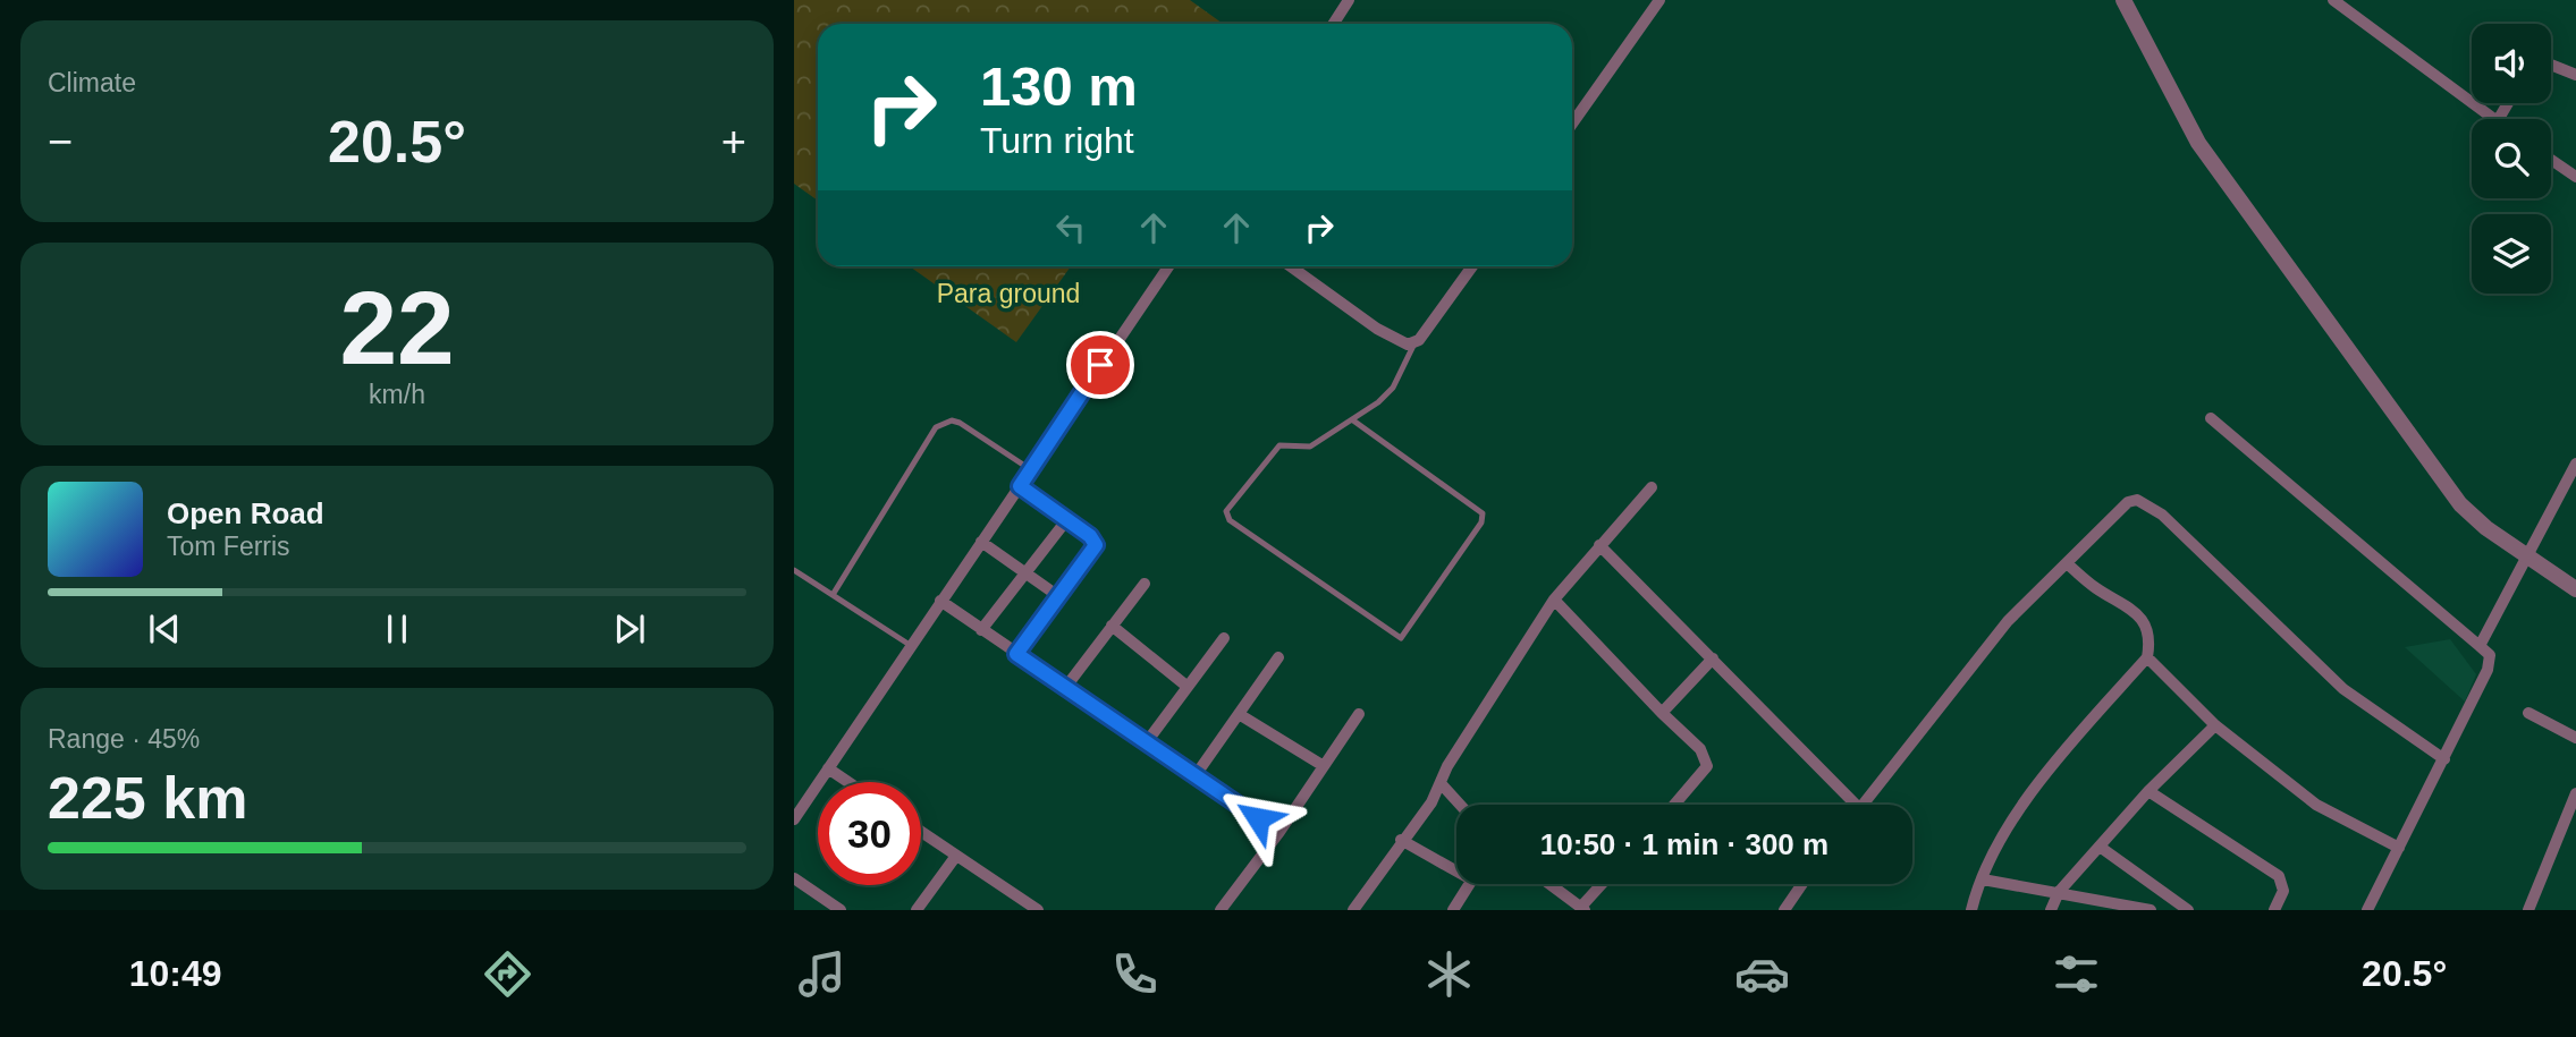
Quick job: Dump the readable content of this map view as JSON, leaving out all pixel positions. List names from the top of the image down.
{
  "parks": ["Para ground"],
  "page": {
    "tile": [
      "Climate",
      ["22", "km/h"],
      ["Range · 45%", "225 km"]
    ],
    "turn": ["130 m", "Turn right"],
    "heat": ["−", "20.5°", "+"],
    "song": ["Open Road", "Tom Ferris"],
    "limit": "30",
    "trip": "10:50 · 1 min · 300 m",
    "tabs": ["10:49", "20.5°"]
  }
}
